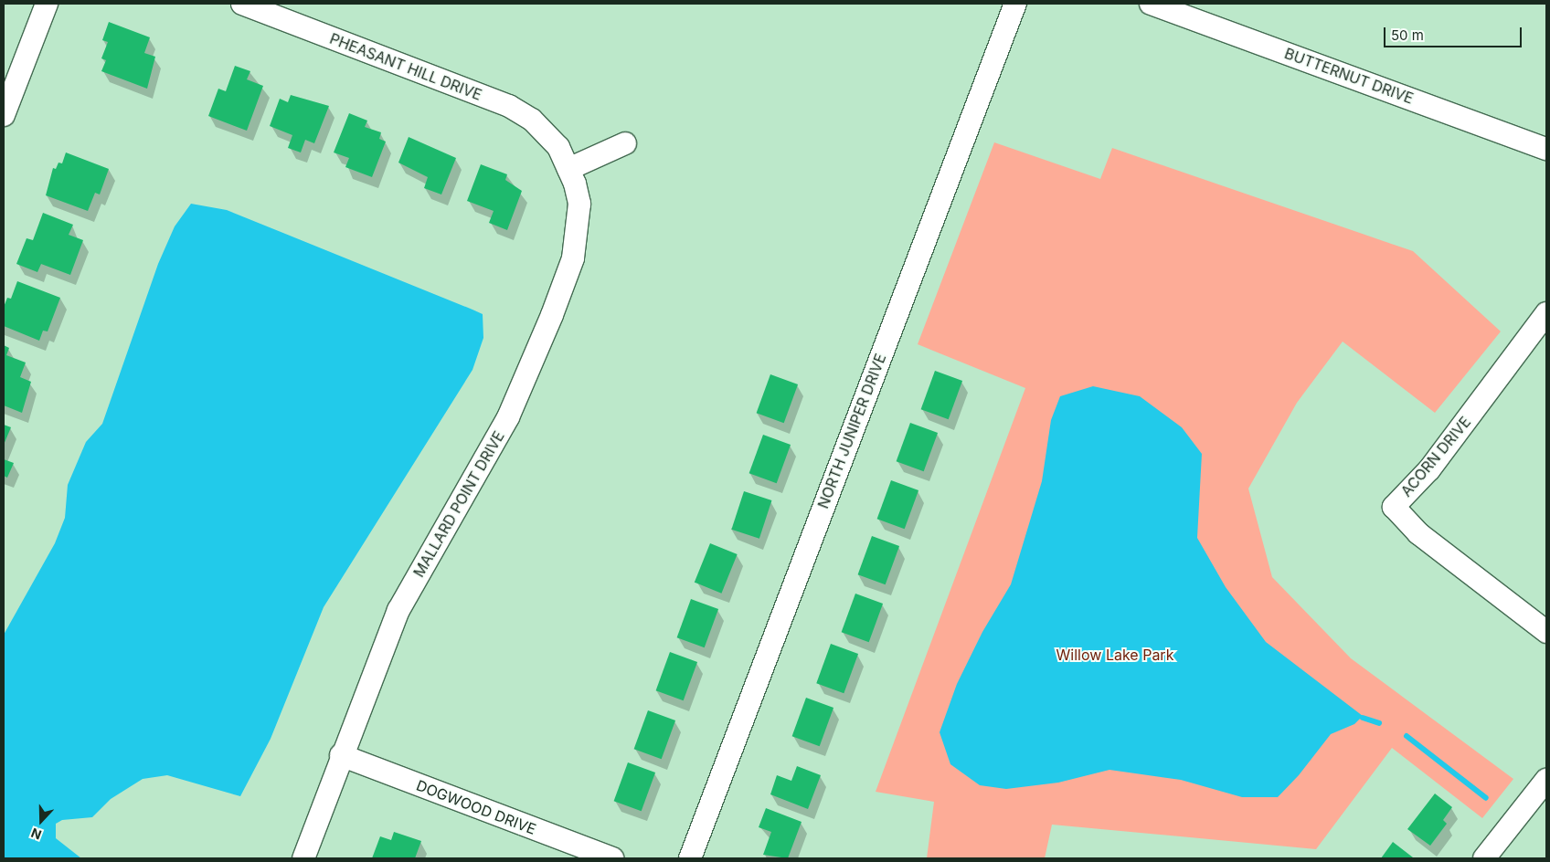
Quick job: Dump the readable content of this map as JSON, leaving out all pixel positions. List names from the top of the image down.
{
  "streets": {
    "street": [
      "PHEASANT HILL DRIVE",
      "BUTTERNUT DRIVE",
      "NORTH JUNIPER DRIVE",
      "ACORN DRIVE",
      "MALLARD POINT DRIVE",
      "DOGWOOD DRIVE"
    ]
  },
  "crossings": [
    ["PHEASANT HILL DRIVE", "MALLARD POINT DRIVE"],
    ["MALLARD POINT DRIVE", "DOGWOOD DRIVE"]
  ],
  "parks": ["Willow Lake Park"],
  "scale_bar": "50 m",
  "north": "bottom"
}
